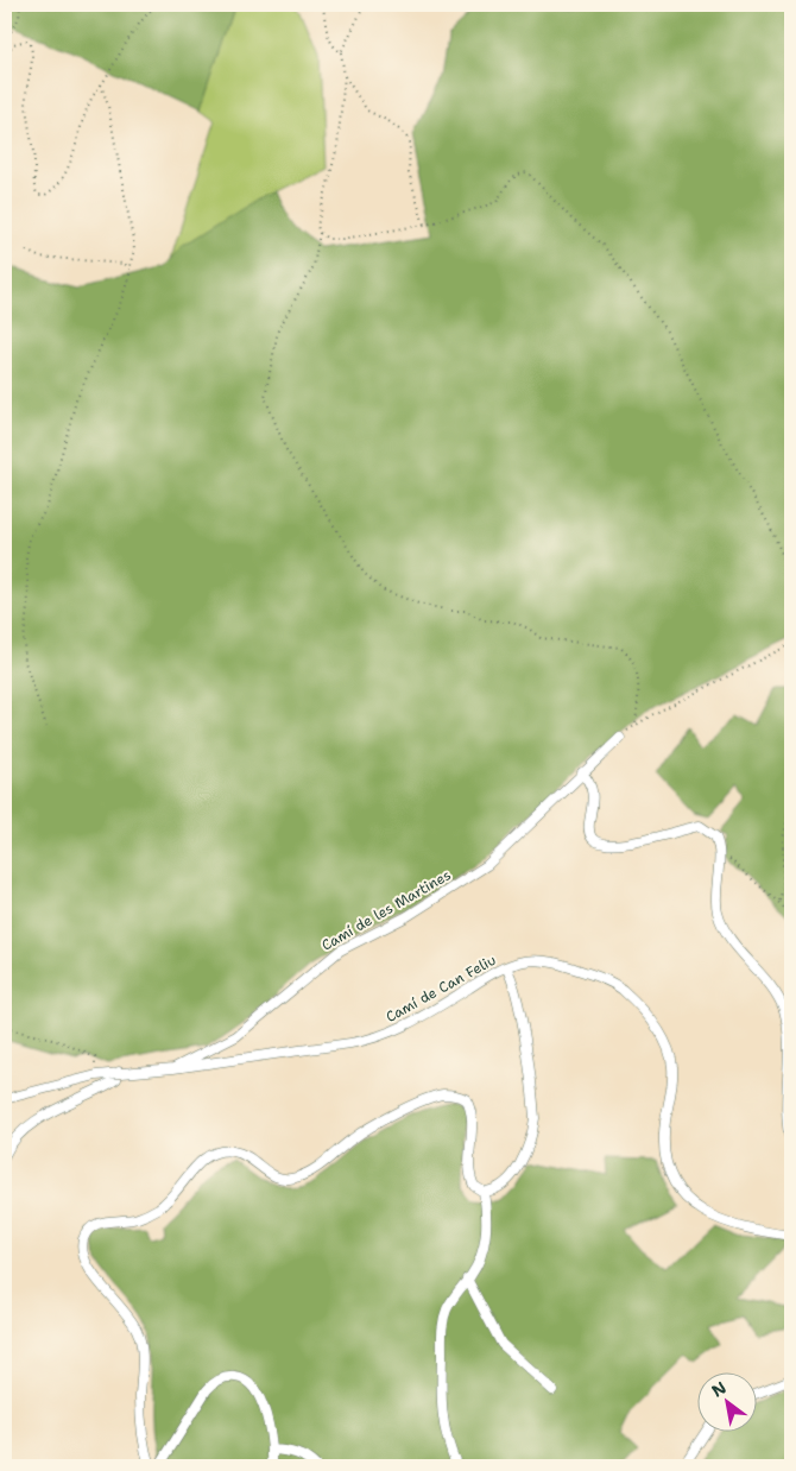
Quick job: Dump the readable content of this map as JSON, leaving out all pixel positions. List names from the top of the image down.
{
  "streets": {
    "street": ["Camí de les Martines", "Camí de Can Feliu"]
  },
  "crossings": [
    ["Camí de les Martines", "Camí de Can Feliu"]
  ],
  "north": "top left"
}
